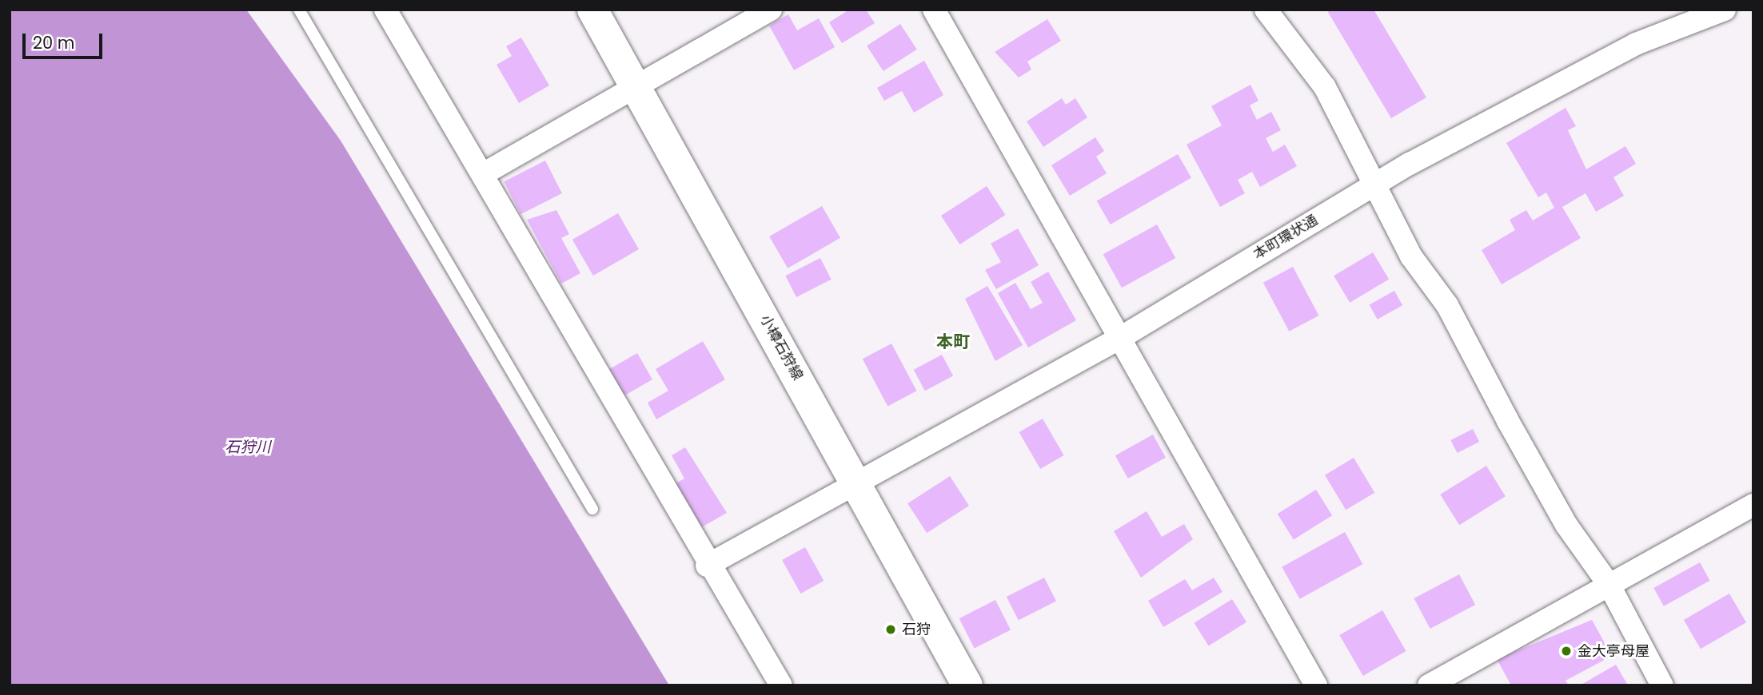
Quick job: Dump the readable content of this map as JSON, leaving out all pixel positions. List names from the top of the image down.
{
  "streets": {
    "main road": ["小樽石狩線"],
    "street": ["本町環状通"]
  },
  "crossings": [
    ["本町環状通", "小樽石狩線"]
  ],
  "districts": ["本町"],
  "water": ["石狩川"],
  "places": ["石狩", "金大亭母屋"],
  "scale_bar": "20 m"
}
